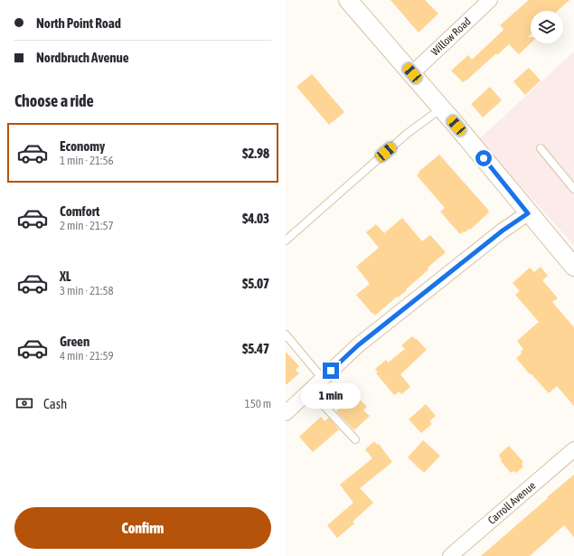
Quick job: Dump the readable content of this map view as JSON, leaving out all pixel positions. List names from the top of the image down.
{
  "streets": {
    "street": ["Willow Road", "Carroll Avenue"]
  },
  "page": {
    "banner": ["North Point Road", "Nordbruch Avenue"],
    "heading": "Choose a ride",
    "list": [
      {
        "name": "Economy",
        "note": "1 min · 21:56",
        "value": "$2.98"
      },
      {
        "name": "Comfort",
        "note": "2 min · 21:57",
        "value": "$4.03"
      },
      {
        "name": "XL",
        "note": "3 min · 21:58",
        "value": "$5.07"
      },
      {
        "name": "Green",
        "note": "4 min · 21:59",
        "value": "$5.47"
      }
    ],
    "pay": ["Cash", "150 m"],
    "bubble": "1 min",
    "buttons": "Confirm"
  }
}
